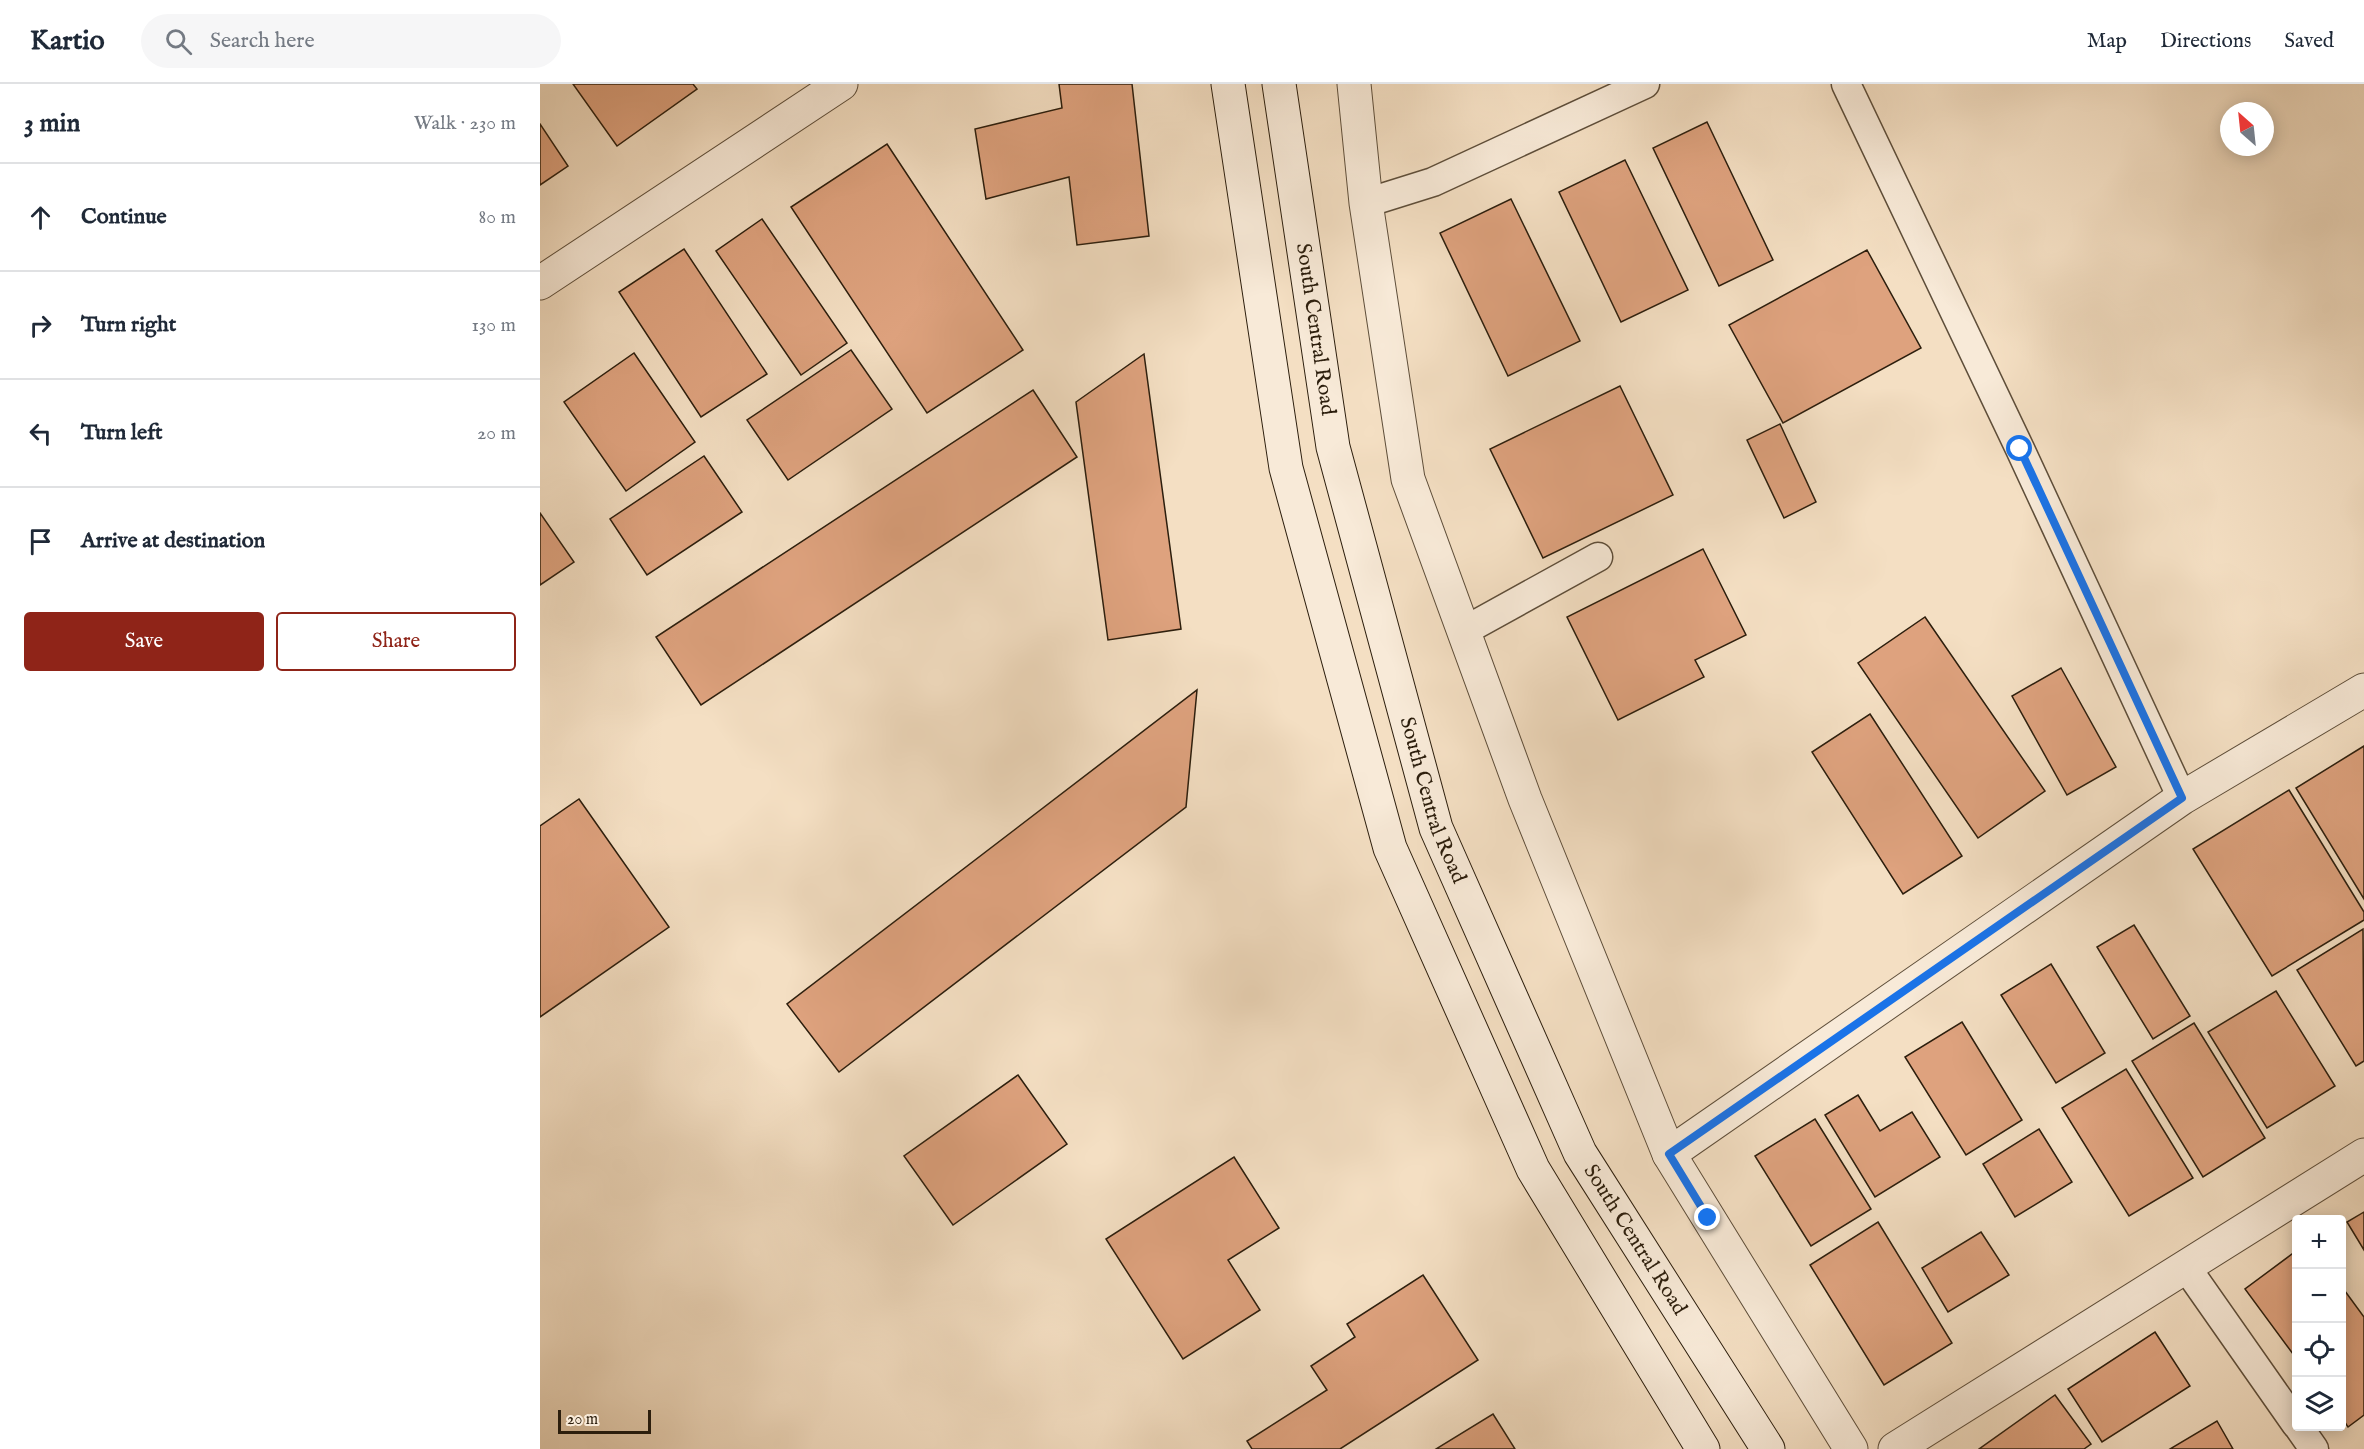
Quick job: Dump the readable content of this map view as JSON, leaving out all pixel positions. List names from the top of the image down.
{
  "streets": {
    "street": ["South Central Road"]
  },
  "scale_bar": "20 m",
  "north": "top left",
  "page": {
    "header": "Kartio",
    "search": "Search here",
    "nav": ["Map", "Directions", "Saved"],
    "heading": ["3 min", "Walk · 230 m"],
    "list": [
      ["Continue", "80 m"],
      ["Turn right", "130 m"],
      ["Turn left", "20 m"],
      "Arrive at destination"
    ],
    "buttons": ["Save", "Share"],
    "map_buttons": ["+", "−"],
    "scale": "20 m"
  }
}
